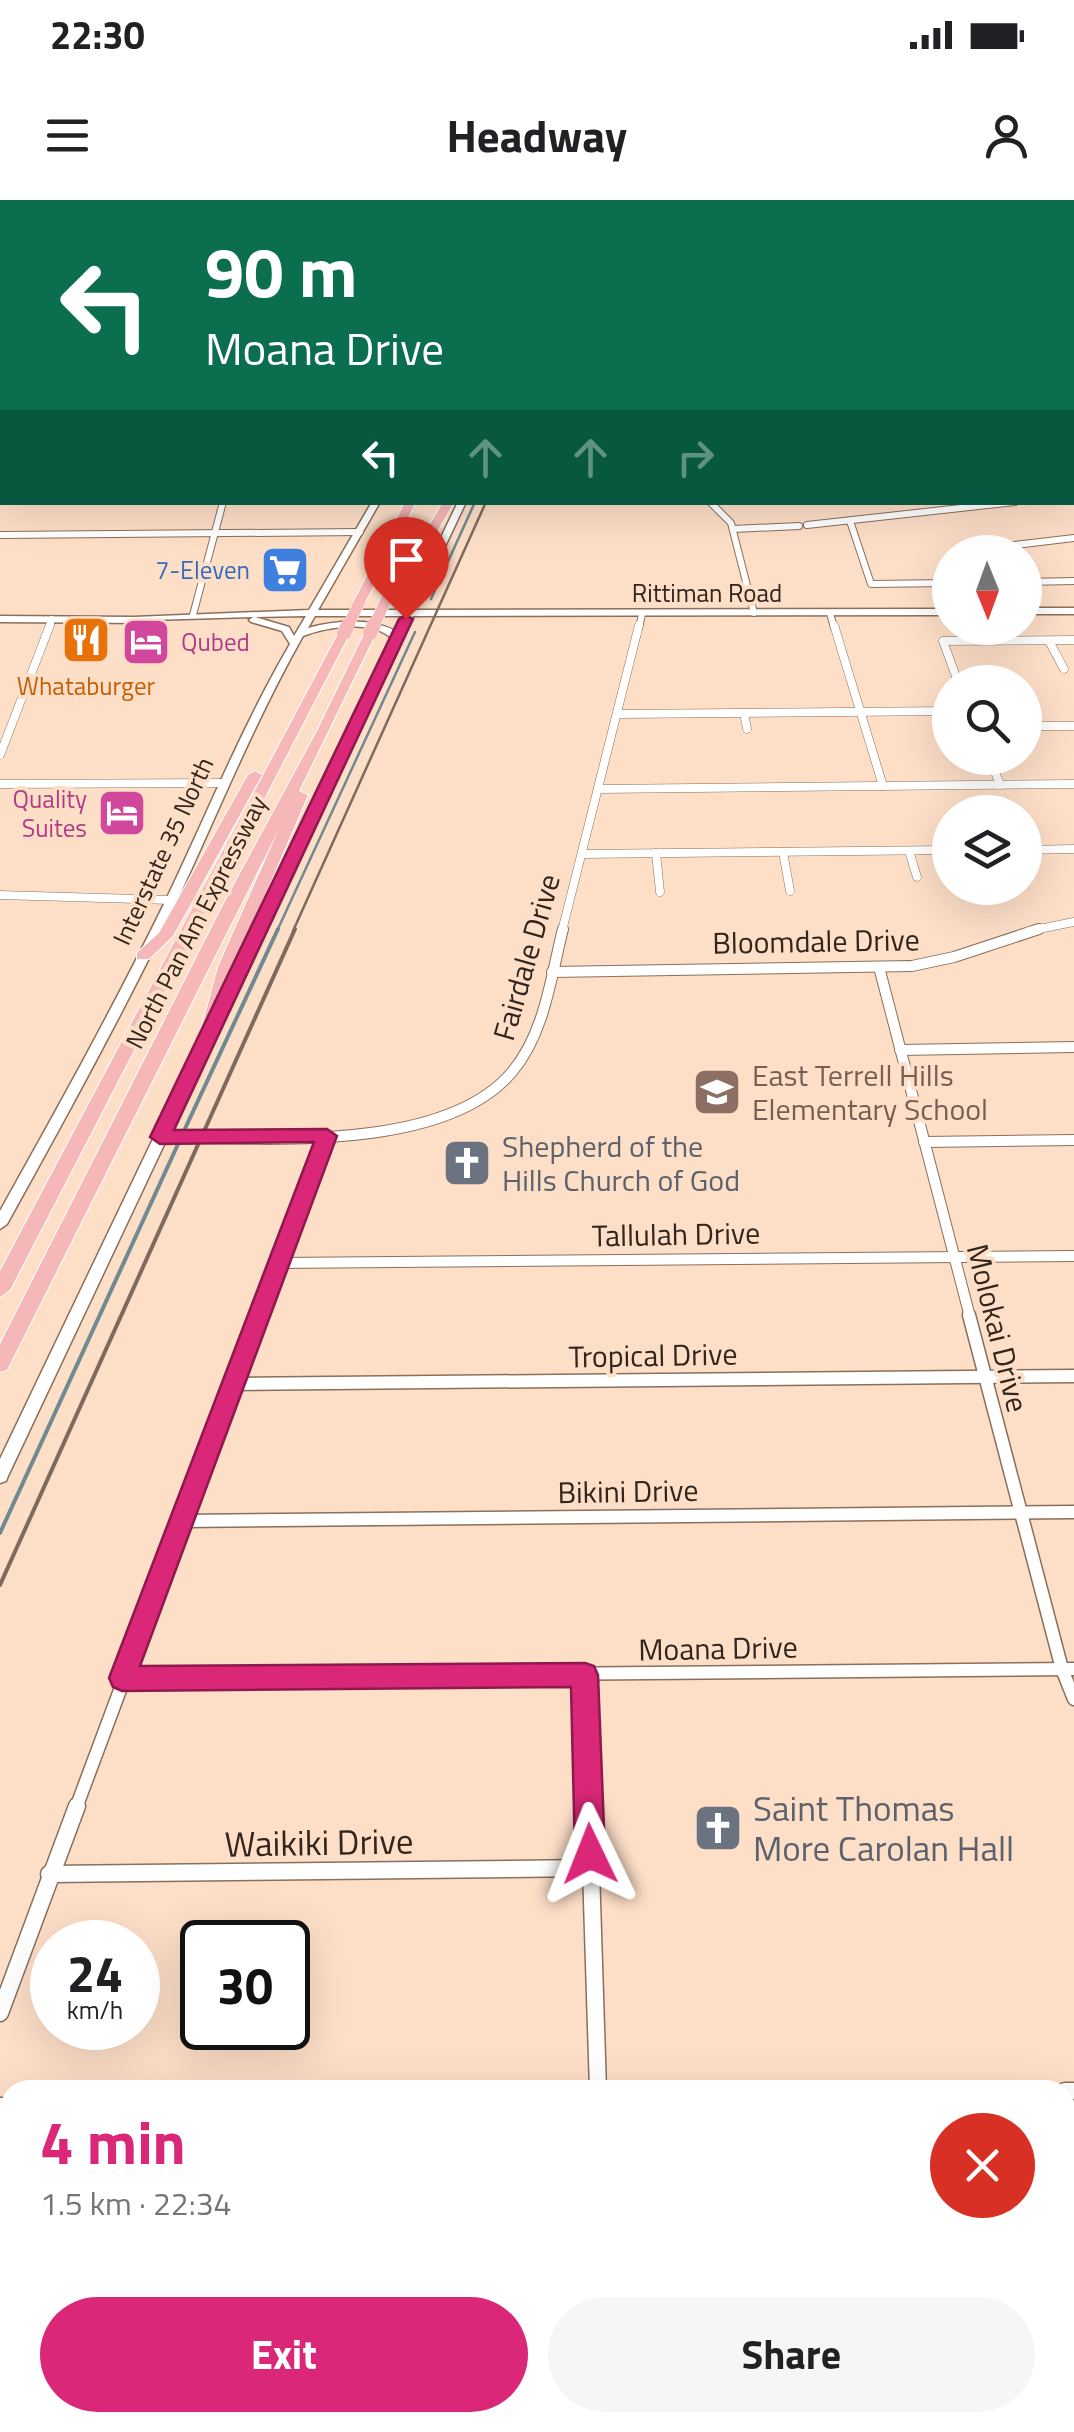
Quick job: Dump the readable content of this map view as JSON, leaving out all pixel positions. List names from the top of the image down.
{
  "streets": {
    "highway": ["North Pan Am Expressway"],
    "main road": ["Rittiman Road", "Interstate 35 North"],
    "street": [
      "Bloomdale Drive",
      "Fairdale Drive",
      "Tallulah Drive",
      "Molokai Drive",
      "Tropical Drive",
      "Bikini Drive",
      "Moana Drive",
      "Waikiki Drive"
    ]
  },
  "crossings": [
    ["Rittiman Road", "Interstate 35 North"],
    ["Rittiman Road", "Fairdale Drive"],
    ["Bloomdale Drive", "Fairdale Drive"],
    ["Bloomdale Drive", "Molokai Drive"],
    ["Tallulah Drive", "Molokai Drive"],
    ["Molokai Drive", "Tropical Drive"],
    ["Molokai Drive", "Bikini Drive"],
    ["Molokai Drive", "Moana Drive"]
  ],
  "places": {
    "supermarket": ["7-Eleven"],
    "restaurant": ["Whataburger"],
    "hotel": ["Qubed", "Quality Suites"],
    "school or university": ["East Terrell Hills Elementary School"],
    "church": ["Shepherd of the Hills Church of God", "Saint Thomas More Carolan Hall"]
  },
  "north": "bottom",
  "page": {
    "status": "22:30",
    "header": "Headway",
    "turn": ["90 m", "Moana Drive"],
    "speed": "24 km/h",
    "limit": "30",
    "heading": ["4 min", "1.5 km · 22:34"],
    "buttons": ["Exit", "Share"]
  }
}
